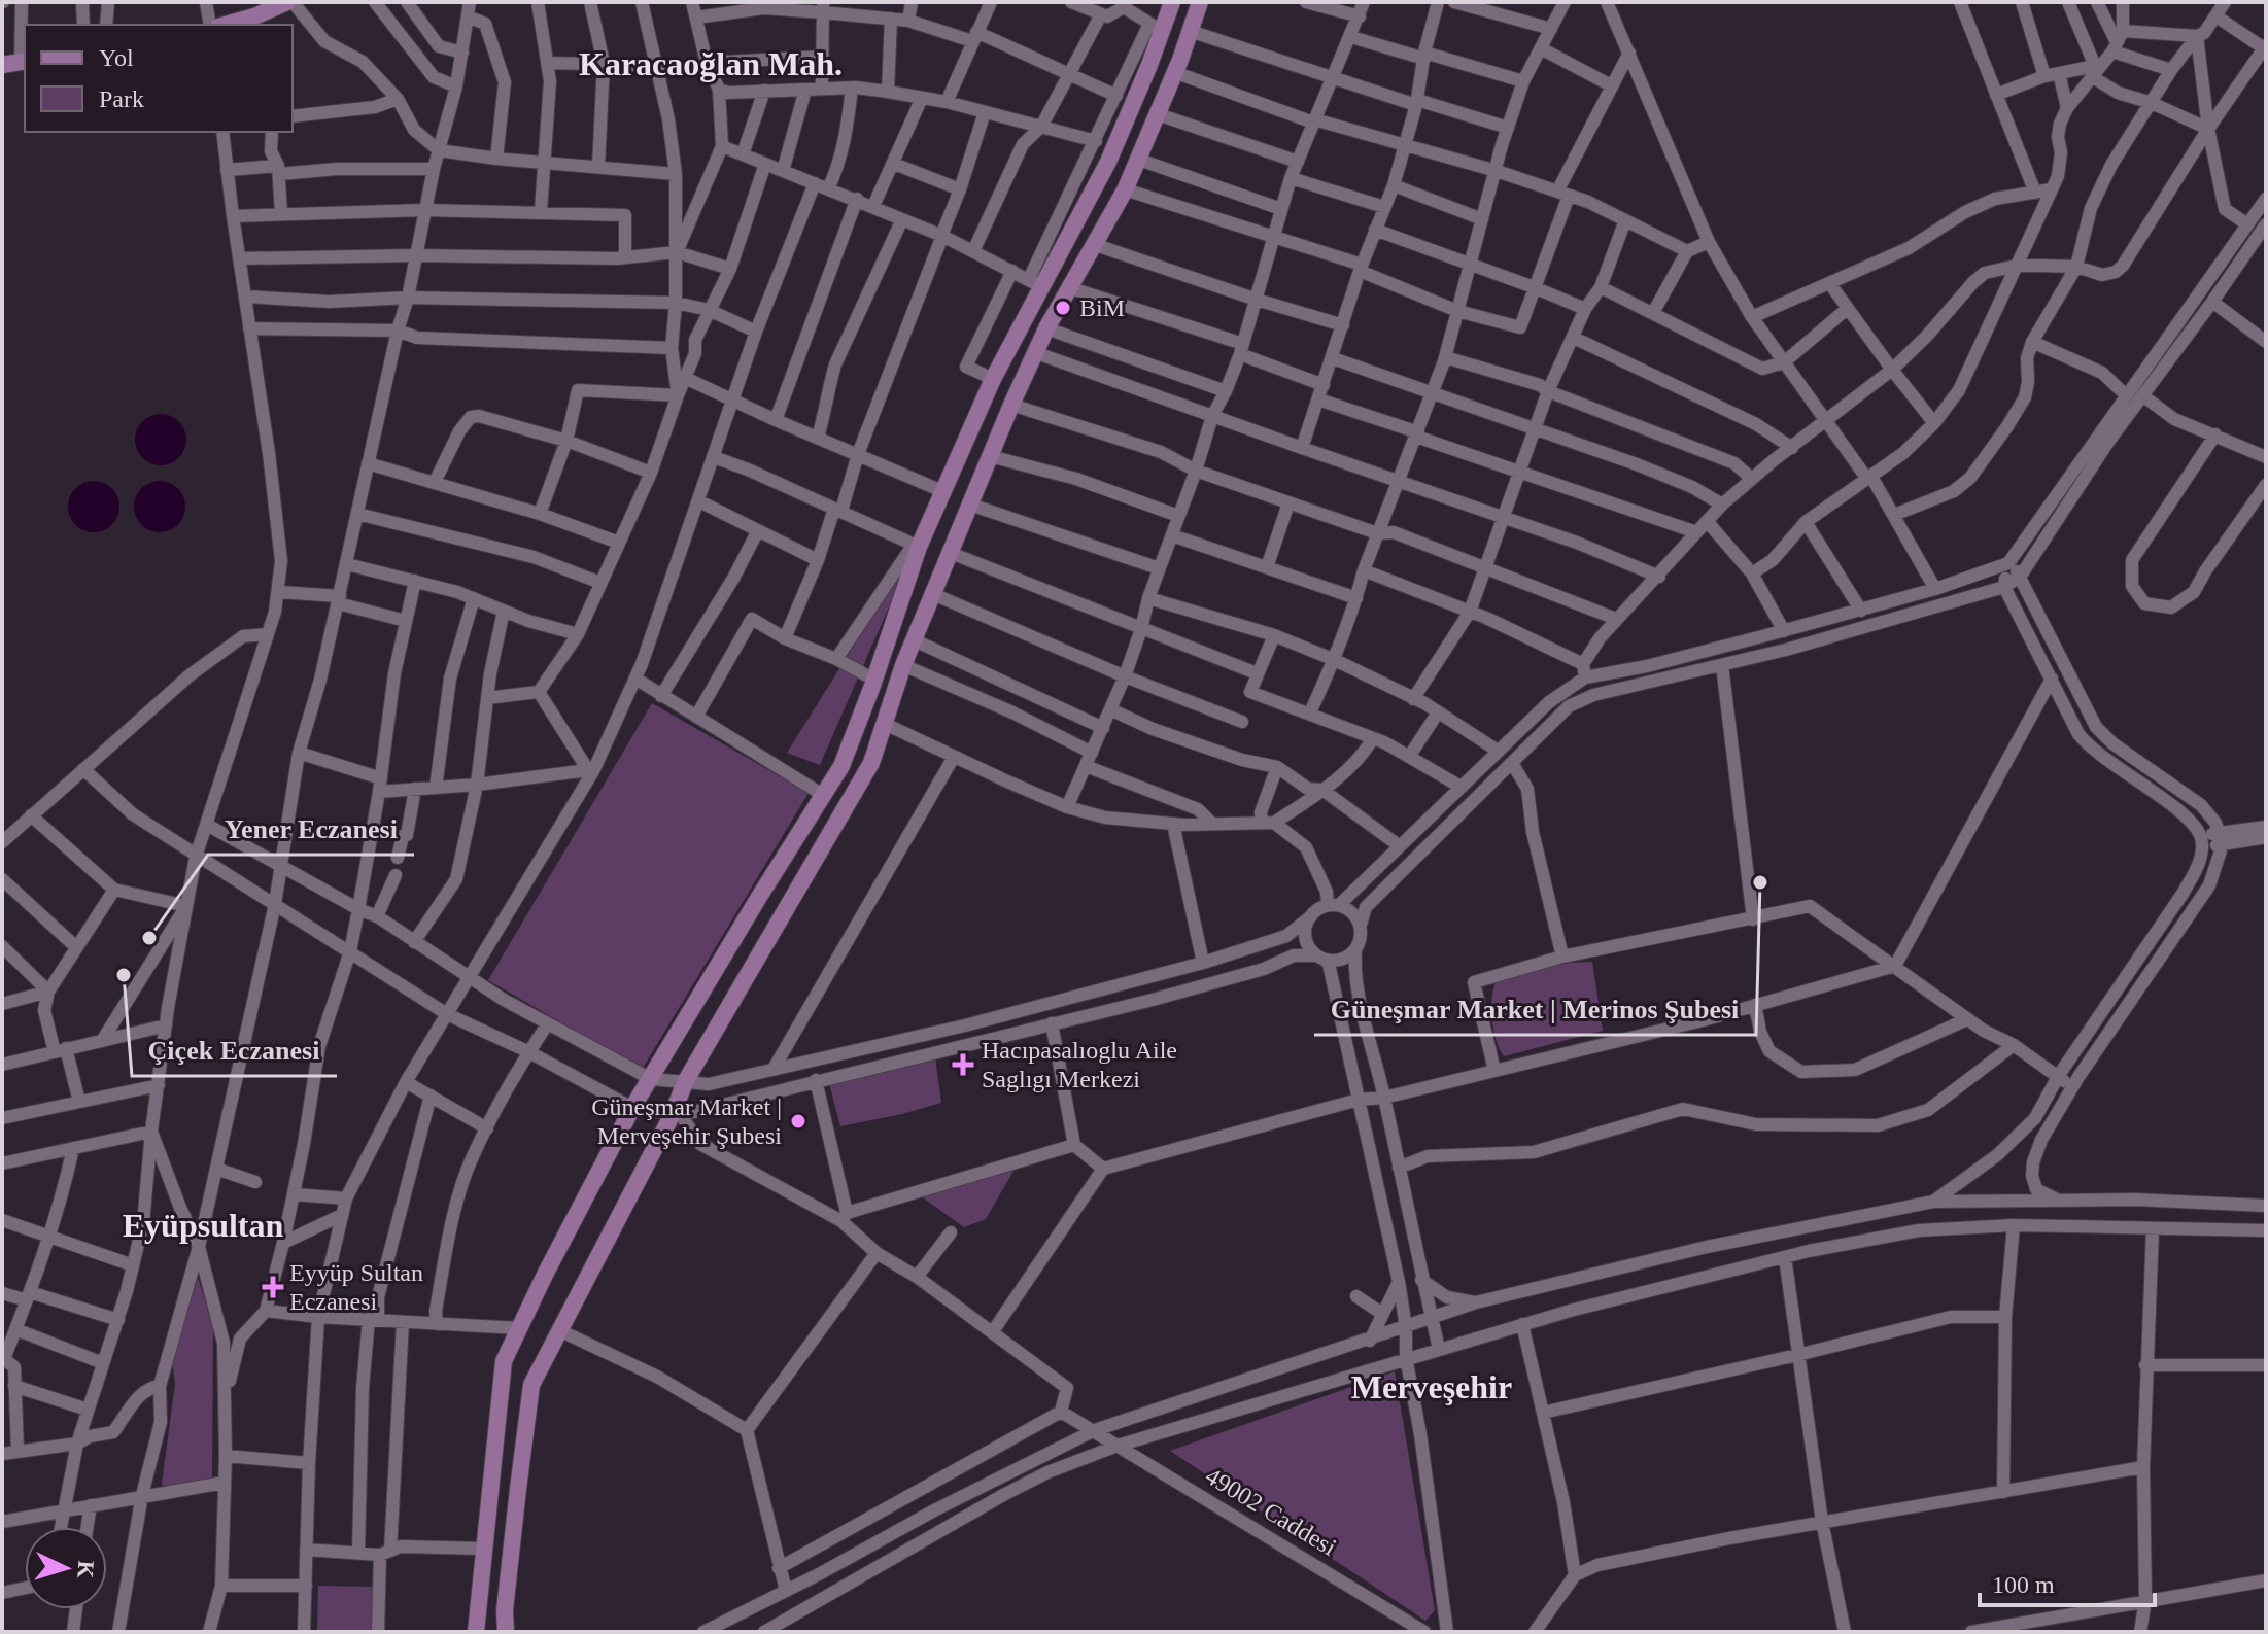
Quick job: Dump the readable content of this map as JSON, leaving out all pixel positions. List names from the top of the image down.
{
  "streets": {
    "street": ["49002 Caddesi"]
  },
  "districts": ["Karacaoğlan Mah.", "Eyüpsultan", "Merveşehir"],
  "places": {
    "other": [
      "BiM",
      "Güneşmar Market | Merinos Şubesi",
      "Yener Eczanesi",
      "Çiçek Eczanesi",
      "Güneşmar Market | Merveşehir Şubesi"
    ],
    "health": ["Hacıpasalıoglu Aile Saglıgı Merkezi", "Eyyüp Sultan Eczanesi"]
  },
  "legend": ["Yol", "Park"],
  "scale_bar": "100 m",
  "north": "right"
}
